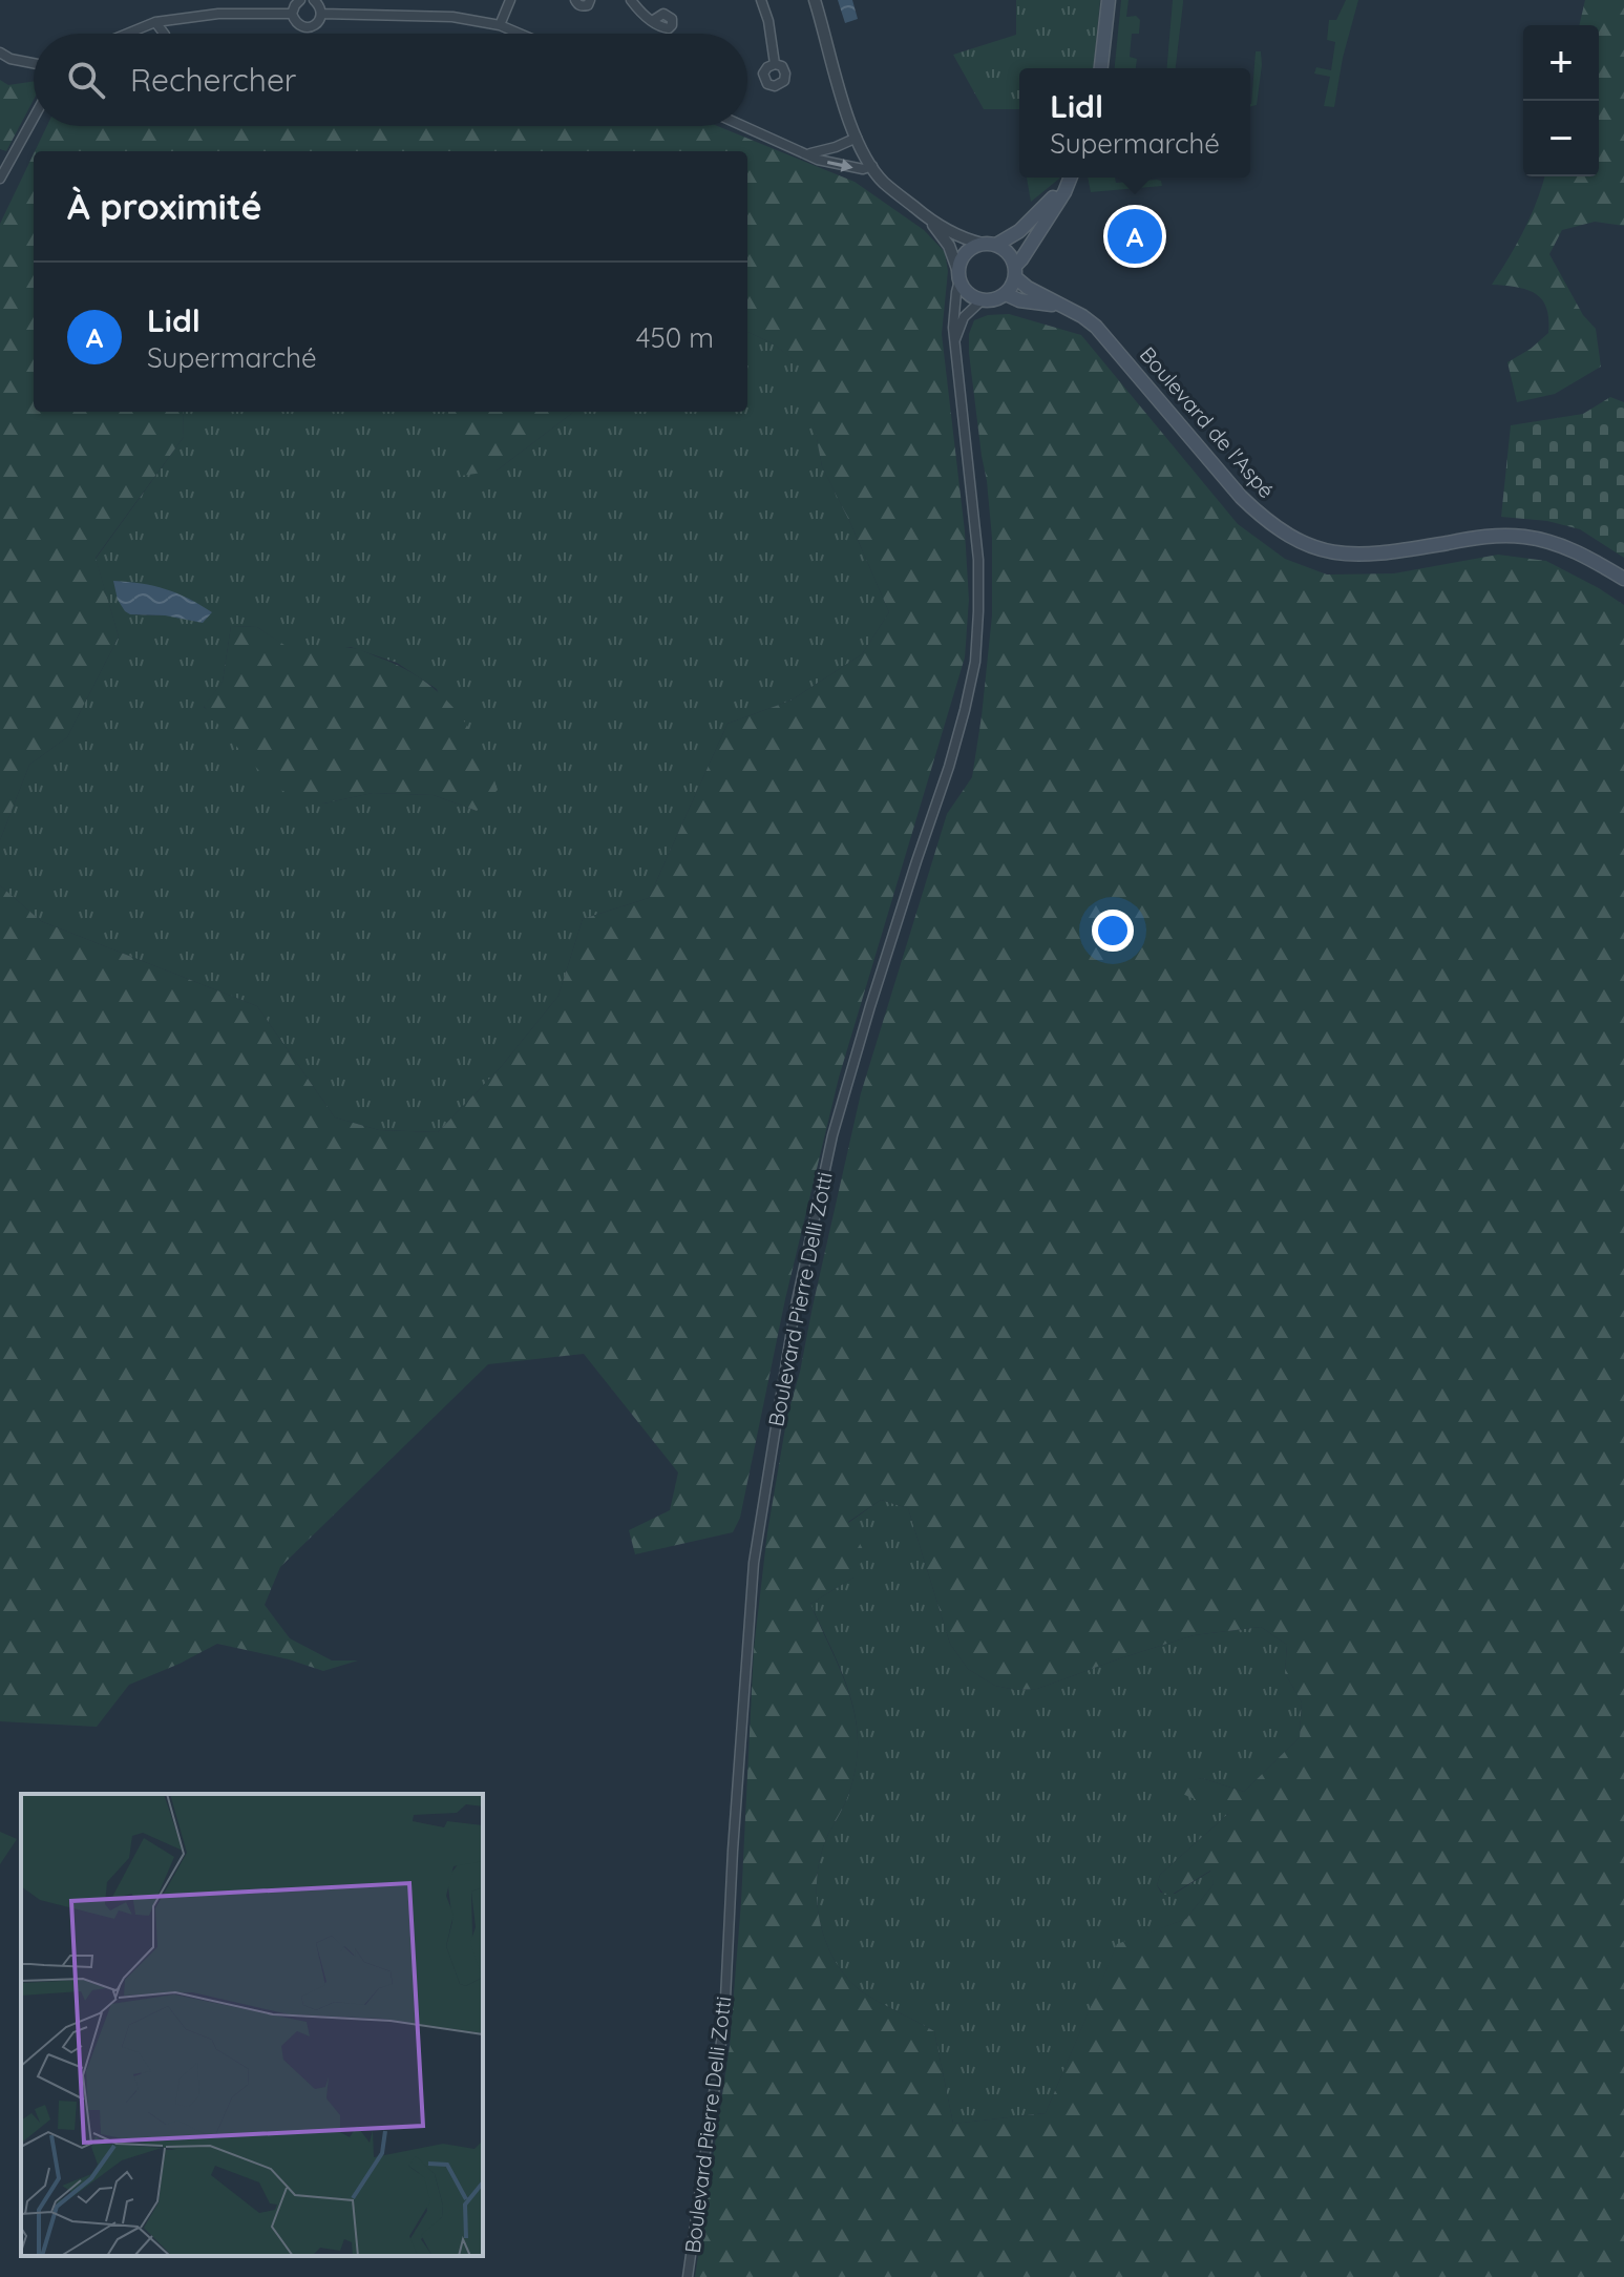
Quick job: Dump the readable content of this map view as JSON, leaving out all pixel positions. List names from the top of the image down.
{
  "streets": {
    "main road": ["Boulevard de l'Aspé"],
    "street": ["Boulevard Pierre Delli Zotti"]
  },
  "crossings": [
    ["Boulevard de l'Aspé", "Boulevard Pierre Delli Zotti"]
  ],
  "page": {
    "map_buttons": ["+", "−"],
    "search": "Rechercher",
    "popup": ["Lidl", "Supermarché"],
    "heading": "À proximité",
    "pins": "A",
    "list": [
      {
        "mark": "A",
        "name": "Lidl",
        "note": "Supermarché",
        "value": "450 m"
      }
    ]
  }
}
